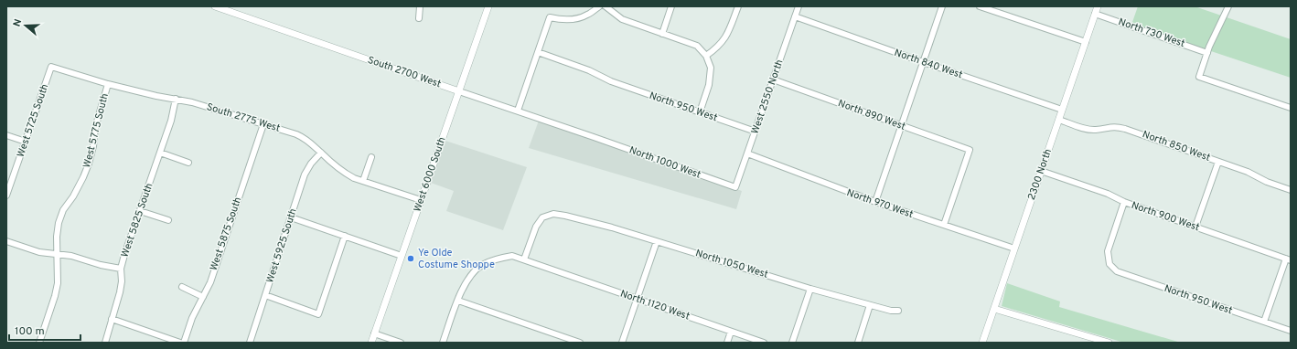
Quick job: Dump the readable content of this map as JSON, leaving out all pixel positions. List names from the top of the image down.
{
  "streets": {
    "street": [
      "North 730 West",
      "North 840 West",
      "South 2700 West",
      "West 2550 North",
      "North 950 West",
      "North 890 West",
      "South 2775 West",
      "West 5725 South",
      "West 5775 South",
      "North 850 West",
      "North 1000 West",
      "West 6000 South",
      "2300 North",
      "North 970 West",
      "North 900 West",
      "West 5825 South",
      "West 5875 South",
      "West 5925 South",
      "North 1050 West",
      "North 1120 West"
    ]
  },
  "crossings": [
    ["North 730 West", "2300 North"],
    ["North 840 West", "West 2550 North"],
    ["North 840 West", "2300 North"],
    ["South 2700 West", "North 1000 West"],
    ["South 2700 West", "West 6000 South"],
    ["West 2550 North", "North 950 West"],
    ["West 2550 North", "North 890 West"],
    ["West 2550 North", "North 1000 West"],
    ["West 2550 North", "North 970 West"],
    ["North 950 West", "North 900 West"],
    ["North 890 West", "North 970 West"],
    ["South 2775 West", "West 5725 South"],
    ["South 2775 West", "West 5775 South"],
    ["South 2775 West", "West 6000 South"],
    ["South 2775 West", "West 5825 South"],
    ["South 2775 West", "West 5875 South"],
    ["South 2775 West", "West 5925 South"],
    ["North 850 West", "2300 North"],
    ["2300 North", "North 970 West"],
    ["2300 North", "North 900 West"],
    ["North 1050 West", "North 1120 West"]
  ],
  "places": ["Ye Olde Costume Shoppe"],
  "scale_bar": "100 m",
  "north": "left"
}
